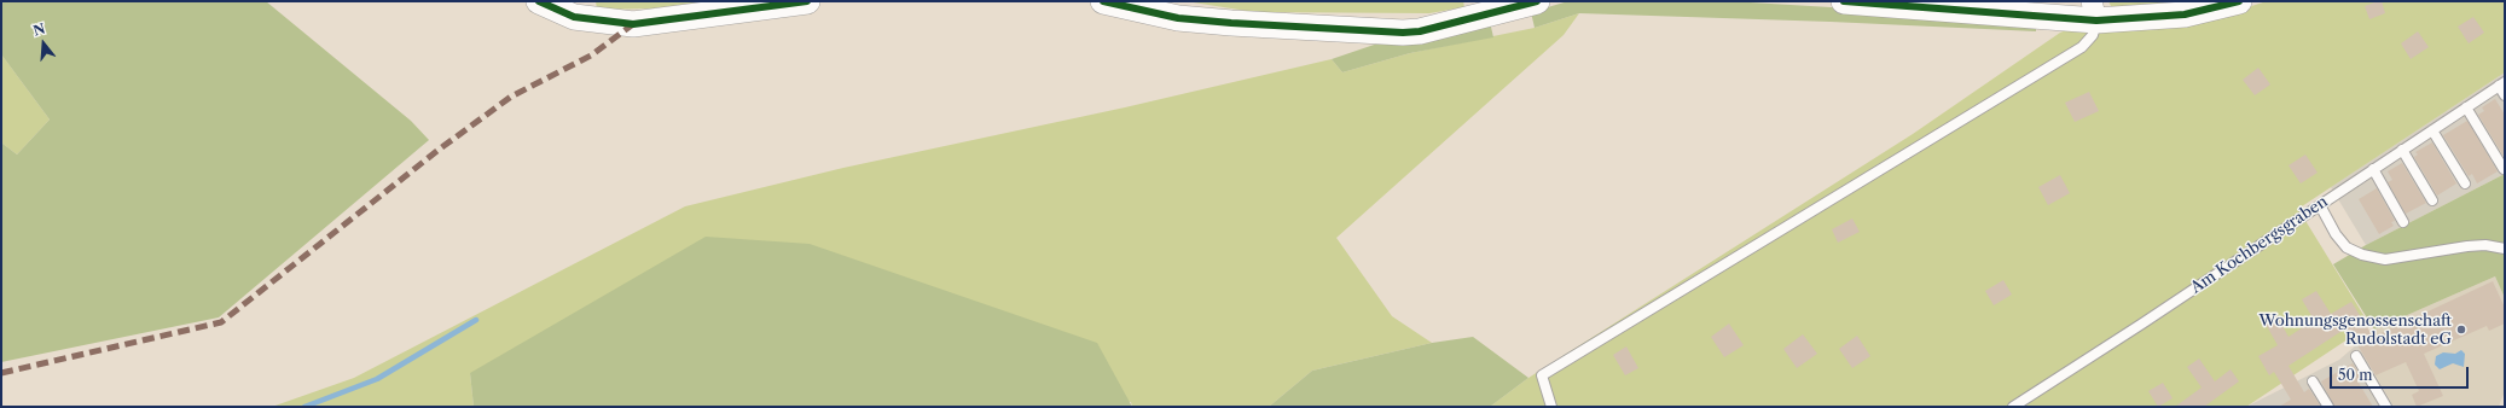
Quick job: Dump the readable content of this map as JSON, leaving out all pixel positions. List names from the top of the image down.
{
  "streets": {
    "lane": ["Am Kochbergsgraben"]
  },
  "places": ["Wohnungsgenossenschaft Rudolstadt eG"],
  "scale_bar": "50 m",
  "north": "top"
}
